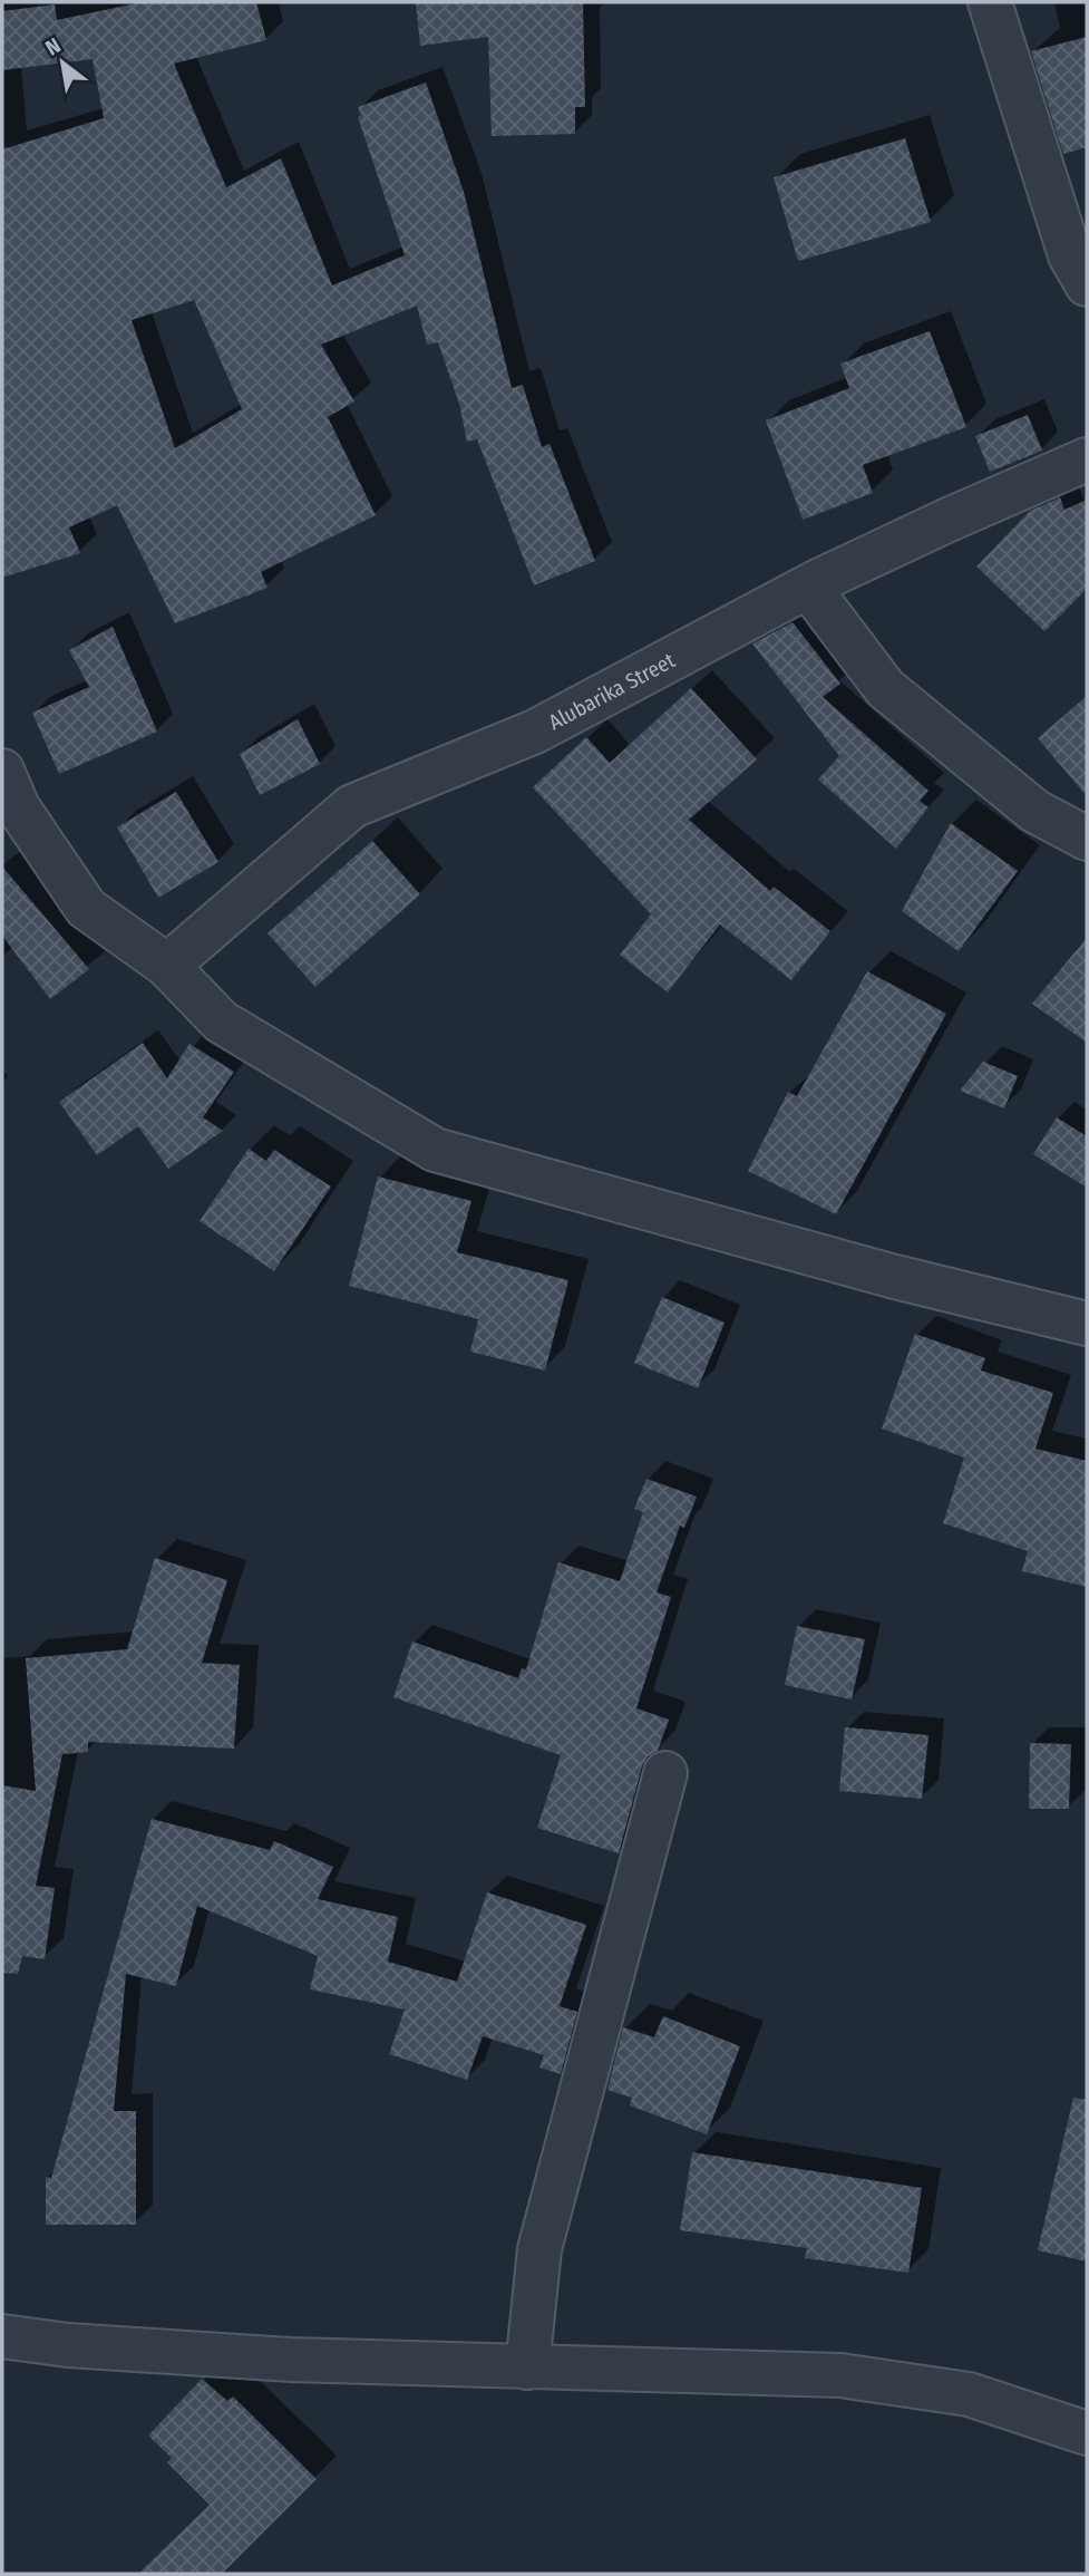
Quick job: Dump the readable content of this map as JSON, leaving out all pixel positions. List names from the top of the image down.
{
  "streets": {
    "street": ["Alubarika Street"]
  },
  "north": "top left"
}
